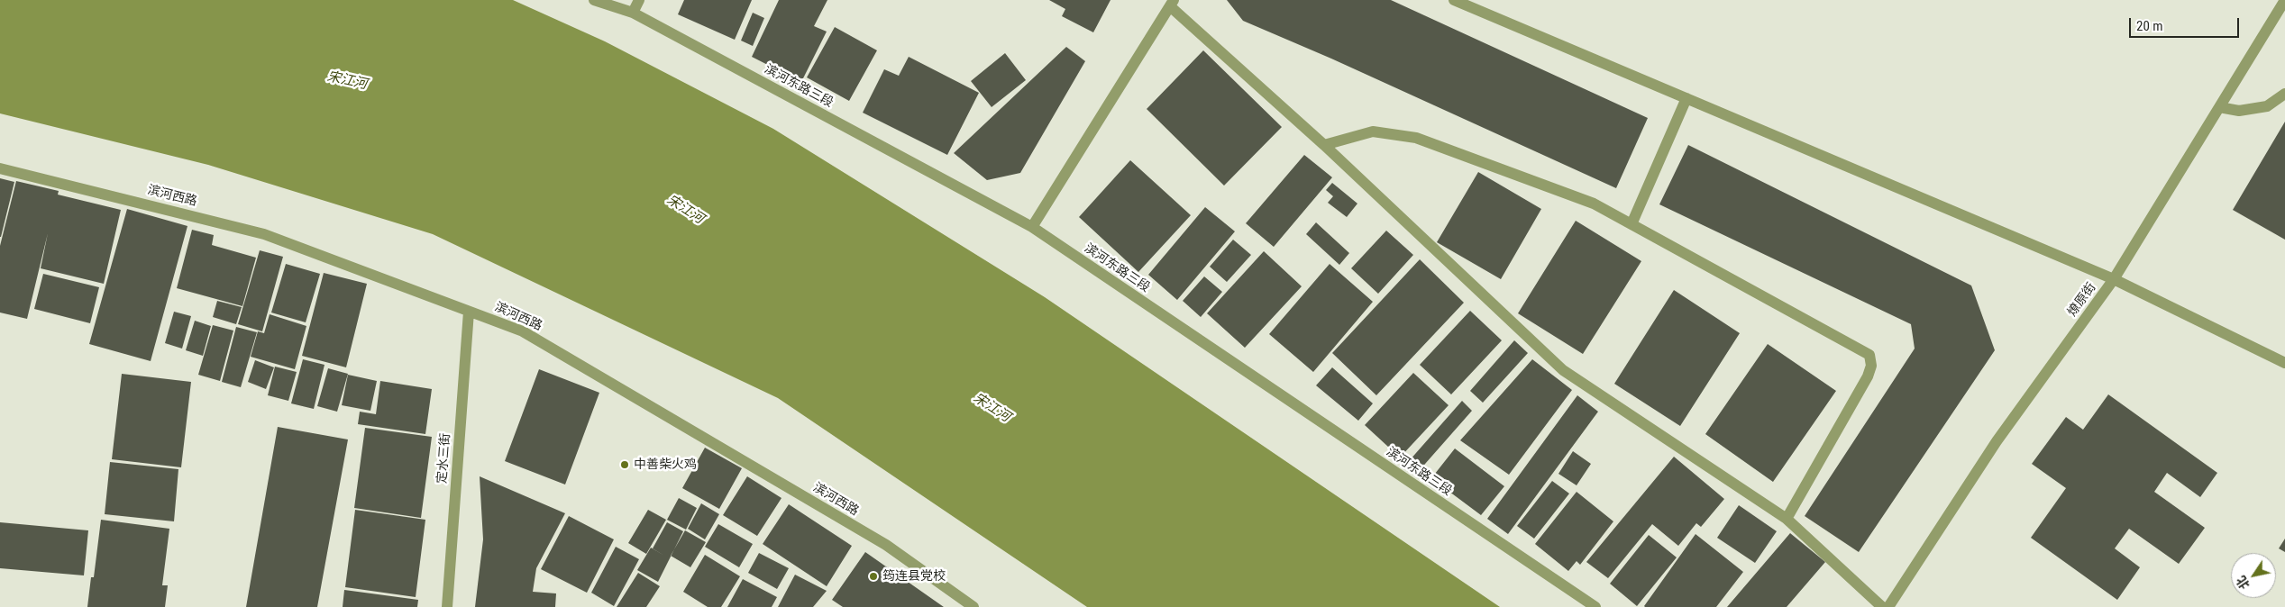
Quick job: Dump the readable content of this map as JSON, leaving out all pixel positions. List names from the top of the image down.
{
  "streets": {
    "street": [
      "滨河东路三段",
      "滨河西路",
      "燎原街",
      "定水三街"
    ]
  },
  "crossings": [
    ["滨河西路", "定水三街"]
  ],
  "water": ["宋江河"],
  "places": ["中善柴火鸡", "筠连县党校"],
  "scale_bar": "20 m",
  "north": "bottom left"
}
